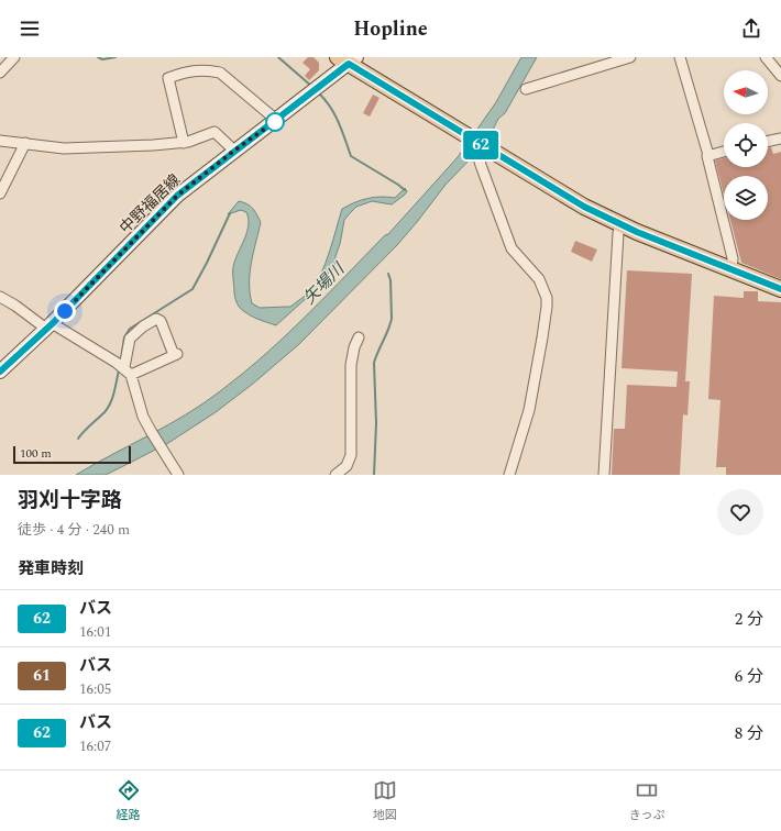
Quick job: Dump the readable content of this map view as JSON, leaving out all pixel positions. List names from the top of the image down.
{
  "streets": {
    "main road": ["中野福居線"]
  },
  "water": ["矢場川"],
  "lines": ["bus line 62"],
  "scale_bar": "100 m",
  "north": "left",
  "page": {
    "header": "Hopline",
    "on_map": "62",
    "scale": "100 m",
    "heading": [
      ["羽刈十字路", "徒歩 · 4 分 · 240 m"],
      "発車時刻"
    ],
    "list": [
      {
        "mark": "62",
        "name": "バス",
        "note": "16:01",
        "value": "2 分"
      },
      {
        "mark": "61",
        "name": "バス",
        "note": "16:05",
        "value": "6 分"
      },
      {
        "mark": "62",
        "name": "バス",
        "note": "16:07",
        "value": "8 分"
      }
    ],
    "tabs": ["経路", "地図", "きっぷ"]
  }
}
